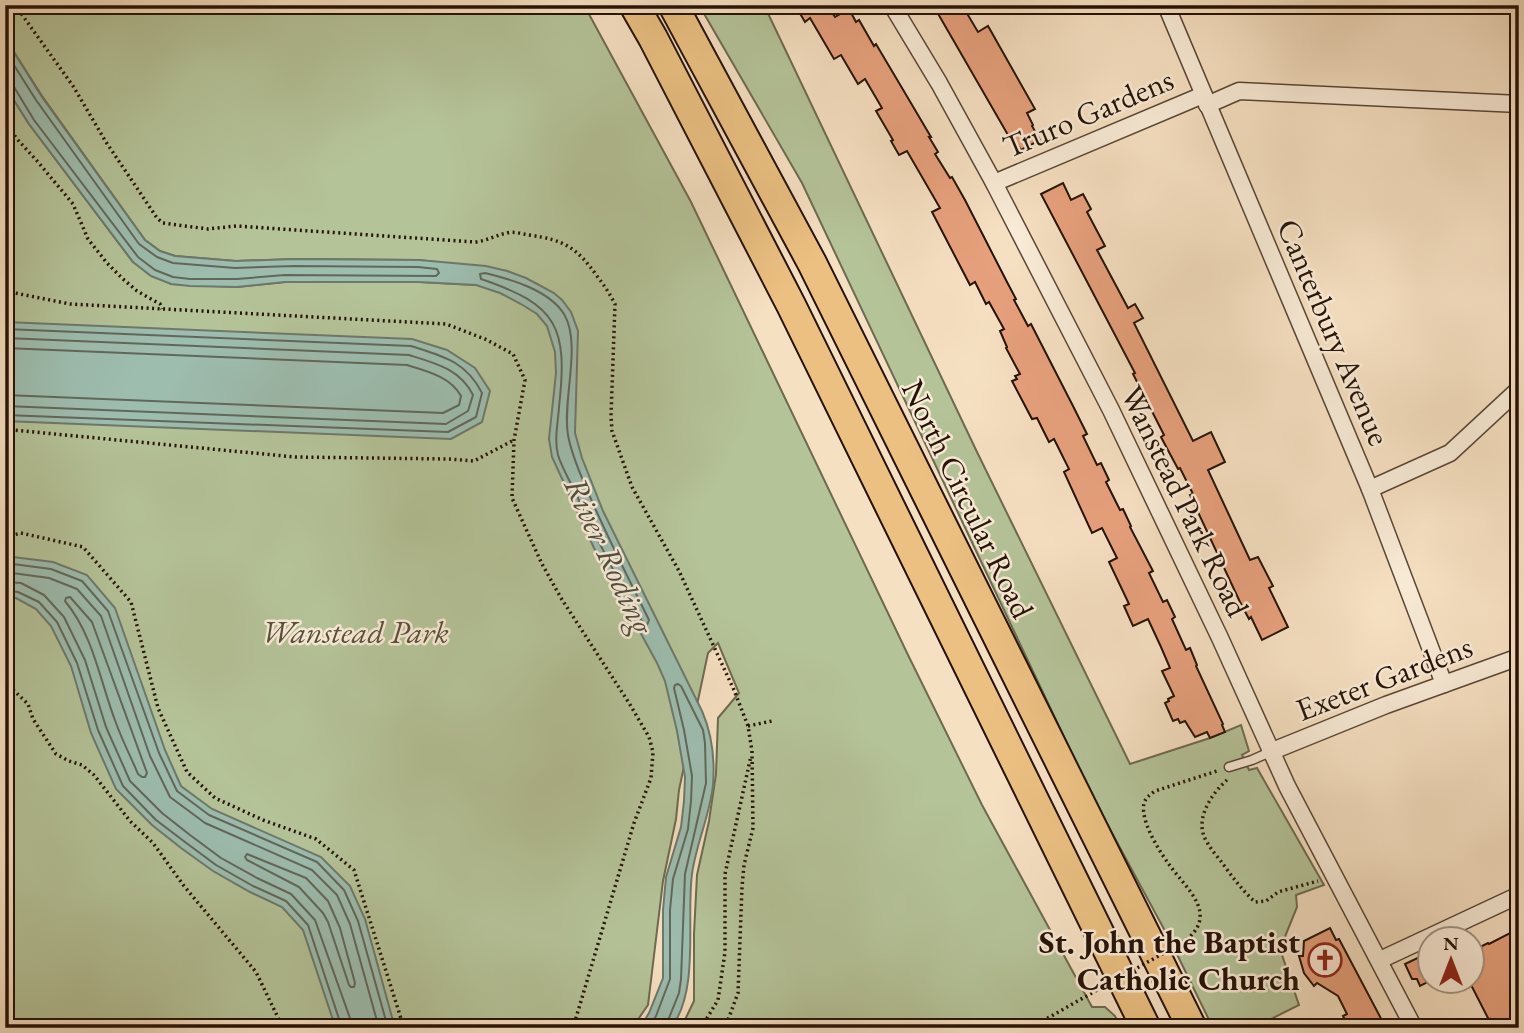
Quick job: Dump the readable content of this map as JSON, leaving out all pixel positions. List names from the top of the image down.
{
  "streets": {
    "highway": ["North Circular Road"],
    "street": [
      "Truro Gardens",
      "Canterbury Avenue",
      "Wanstead Park Road",
      "Exeter Gardens"
    ]
  },
  "crossings": [
    ["Truro Gardens", "Canterbury Avenue"],
    ["Truro Gardens", "Wanstead Park Road"],
    ["Canterbury Avenue", "Exeter Gardens"],
    ["Wanstead Park Road", "Exeter Gardens"]
  ],
  "water": ["River Roding"],
  "parks": ["Wanstead Park"],
  "places": {
    "church": ["St. John the Baptist Catholic Church"]
  },
  "north": "top"
}
